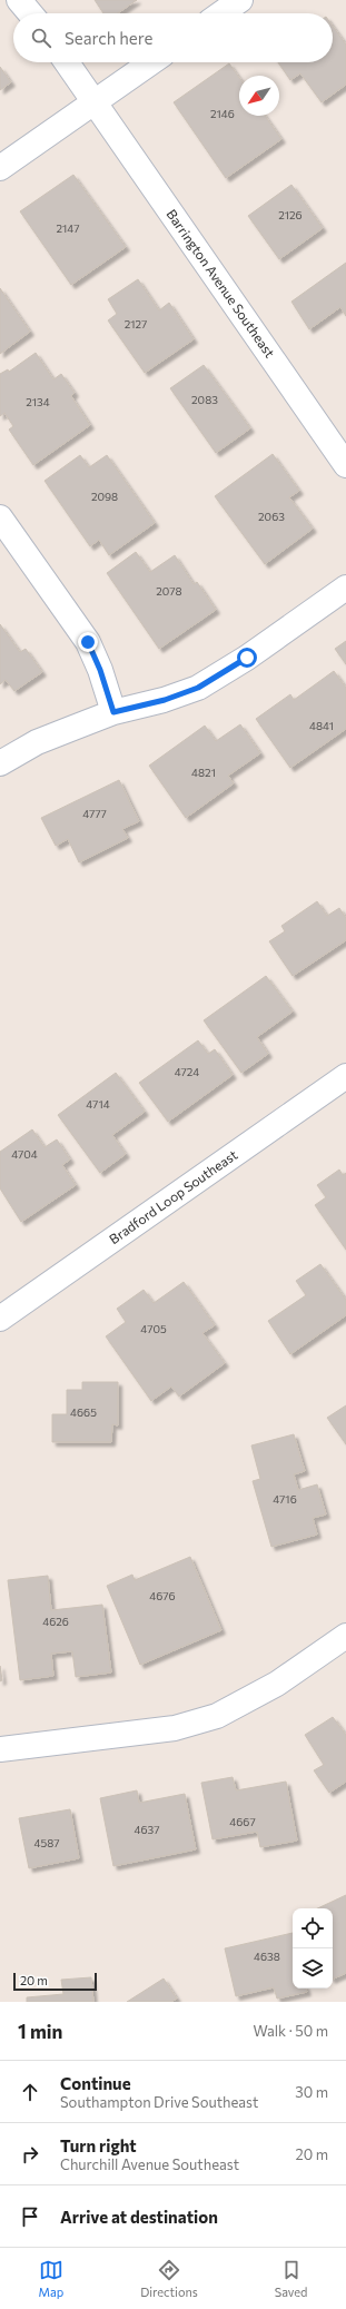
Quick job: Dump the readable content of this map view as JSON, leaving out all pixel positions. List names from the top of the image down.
{
  "streets": {
    "street": ["Barrington Avenue Southeast", "Bradford Loop Southeast"]
  },
  "house_numbers": [
    "2146",
    "2126",
    "2147",
    "2127",
    "2083",
    "2134",
    "2098",
    "2063",
    "2078",
    "4841",
    "4821",
    "4777",
    "4724",
    "4714",
    "4704",
    "4705",
    "4665",
    "4716",
    "4676",
    "4626",
    "4667",
    "4637",
    "4587",
    "4638"
  ],
  "scale_bar": "20 m",
  "north": "bottom left",
  "page": {
    "search": "Search here",
    "scale": "20 m",
    "heading": ["1 min", "Walk · 50 m"],
    "list": [
      ["Continue", "Southampton Drive Southeast", "30 m"],
      ["Turn right", "Churchill Avenue Southeast", "20 m"],
      "Arrive at destination"
    ],
    "nav": ["Map", "Directions", "Saved"]
  }
}
